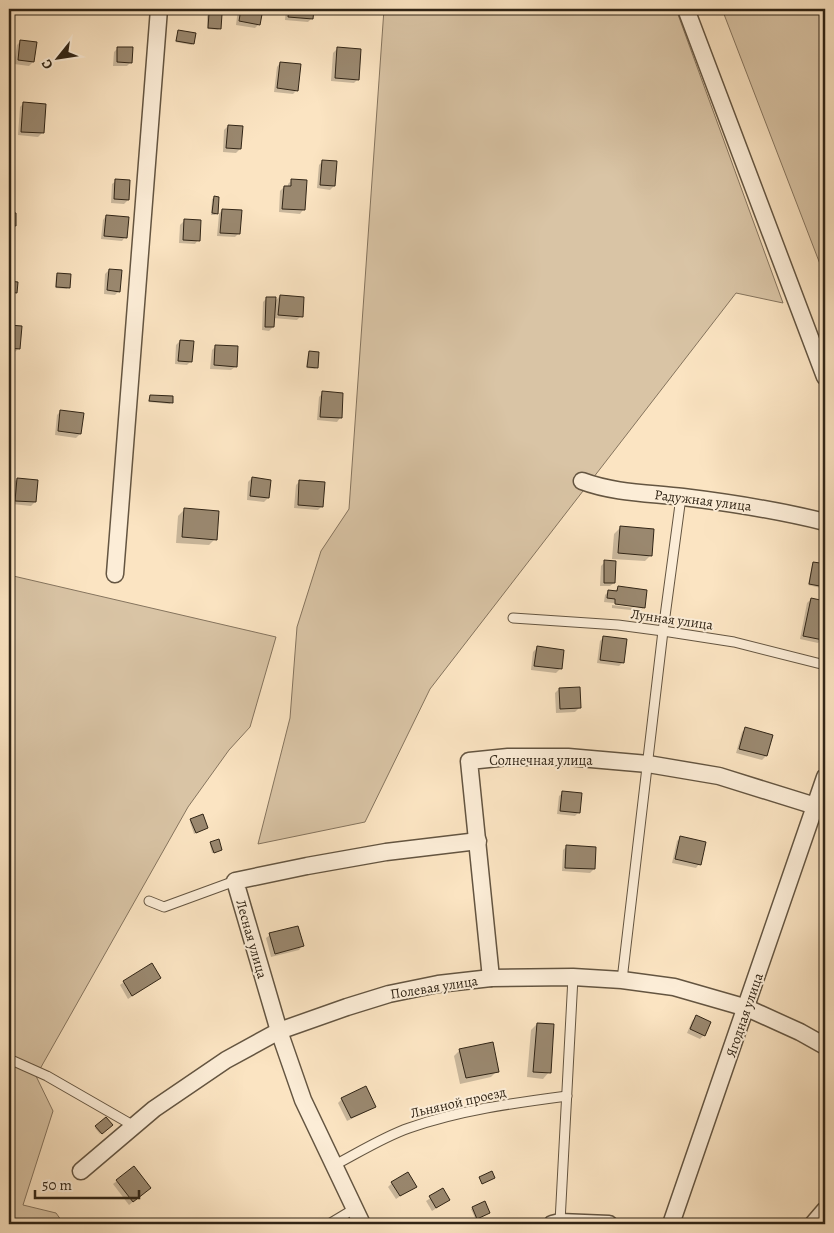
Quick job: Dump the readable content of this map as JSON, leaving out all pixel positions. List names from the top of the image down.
{
  "streets": {
    "street": [
      "Радужная улица",
      "Солнечная улица",
      "Лесная улица",
      "Полевая улица",
      "Ягодная улица"
    ],
    "lane": ["Лунная улица", "Льняной проезд"]
  },
  "crossings": [
    ["Солнечная улица", "Лесная улица"],
    ["Солнечная улица", "Полевая улица"],
    ["Солнечная улица", "Ягодная улица"],
    ["Лесная улица", "Полевая улица"],
    ["Лесная улица", "Льняной проезд"],
    ["Полевая улица", "Ягодная улица"]
  ],
  "scale_bar": "50 m",
  "north": "bottom left"
}
